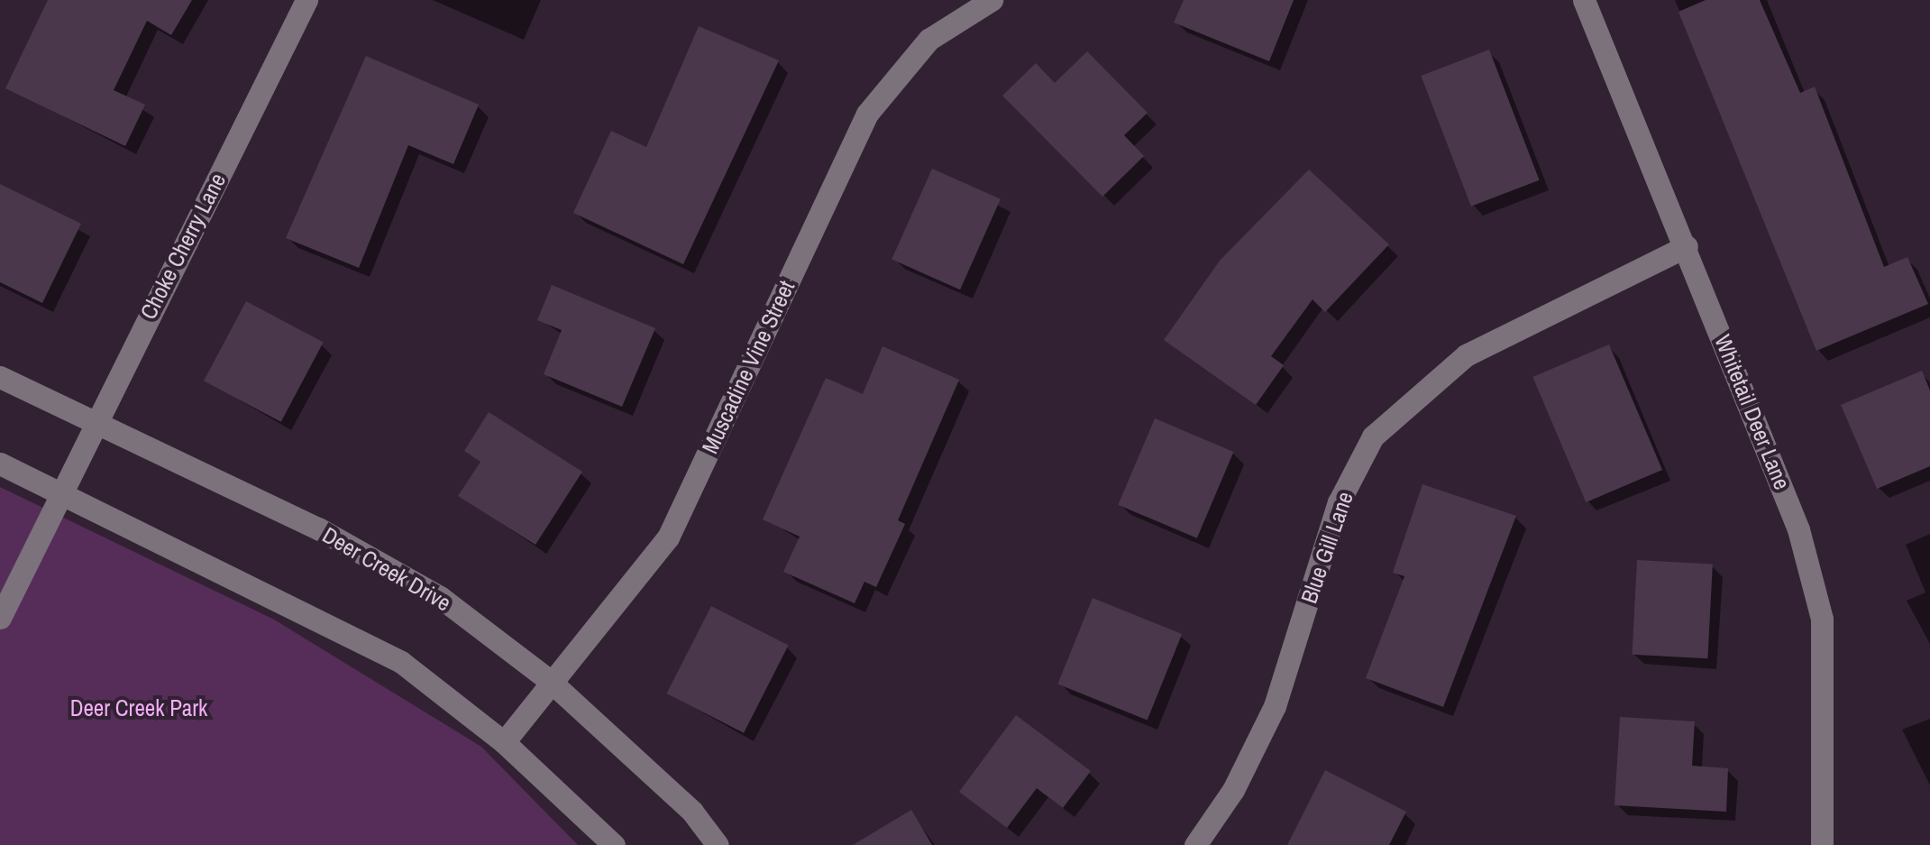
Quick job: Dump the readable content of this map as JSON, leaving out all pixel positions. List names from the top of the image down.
{
  "streets": {
    "street": [
      "Choke Cherry Lane",
      "Muscadine Vine Street",
      "Whitetail Deer Lane",
      "Blue Gill Lane",
      "Deer Creek Drive"
    ]
  },
  "crossings": [
    ["Choke Cherry Lane", "Deer Creek Drive"],
    ["Muscadine Vine Street", "Deer Creek Drive"],
    ["Whitetail Deer Lane", "Blue Gill Lane"]
  ],
  "parks": ["Deer Creek Park"]
}
